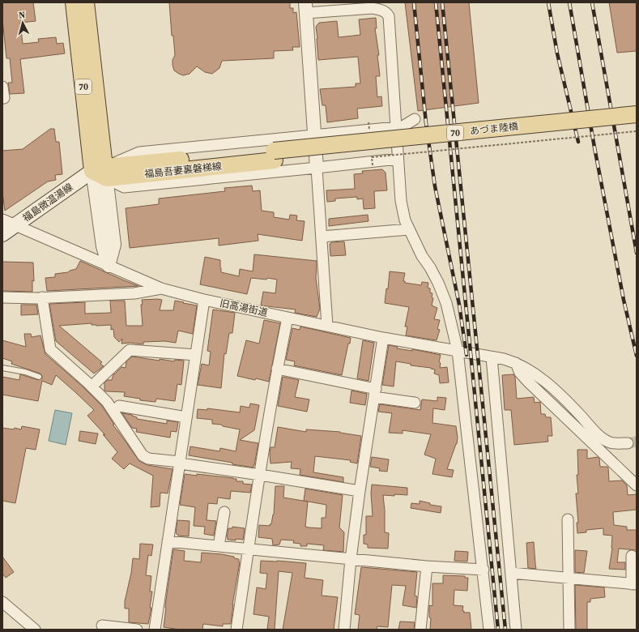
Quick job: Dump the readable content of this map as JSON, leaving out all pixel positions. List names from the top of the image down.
{
  "streets": {
    "main road": [
      "70",
      "あづま陸橋",
      "福島吾妻裏磐梯線",
      "福島微温湯線"
    ],
    "street": ["旧高湯街道"]
  },
  "crossings": [
    ["70", "福島吾妻裏磐梯線"],
    ["70", "福島微温湯線"],
    ["あづま陸橋", "福島吾妻裏磐梯線"],
    ["福島吾妻裏磐梯線", "福島微温湯線"],
    ["福島微温湯線", "旧高湯街道"]
  ],
  "north": "top"
}
